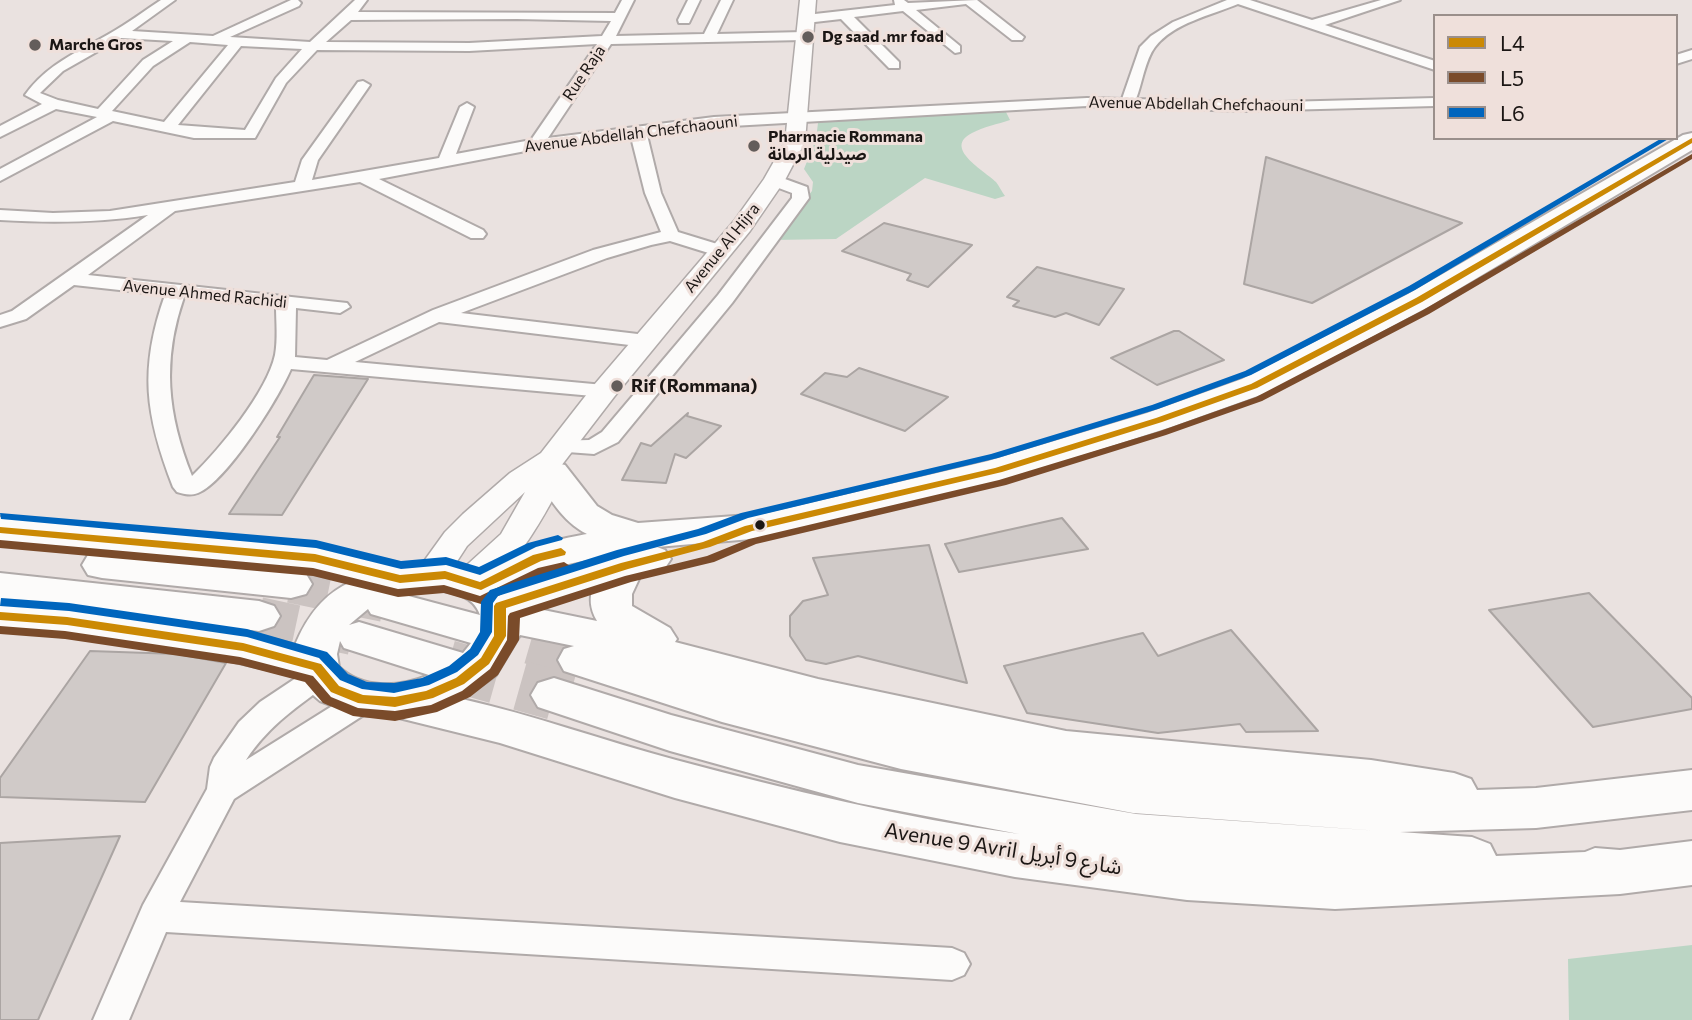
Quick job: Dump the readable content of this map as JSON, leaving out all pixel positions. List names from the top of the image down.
{
  "streets": {
    "main road": ["Avenue 9 Avril شارع 9 أبريل"],
    "street": [
      "Rue Raja",
      "Avenue Abdellah Chefchaouni",
      "Avenue Al Hijra",
      "Avenue Ahmed Rachidi"
    ]
  },
  "crossings": [
    ["Rue Raja", "Avenue Abdellah Chefchaouni"],
    ["Avenue Abdellah Chefchaouni", "Avenue Al Hijra"],
    ["Avenue Al Hijra", "Avenue 9 Avril شارع 9 أبريل"]
  ],
  "places": [
    "Dg saad .mr foad",
    "Marche Gros",
    "Pharmacie Rommana صيدلية الرمانة",
    "Rif (Rommana)"
  ],
  "lines": ["transit line L4", "transit line L6", "transit line L5"],
  "legend": ["L4", "L5", "L6"]
}
